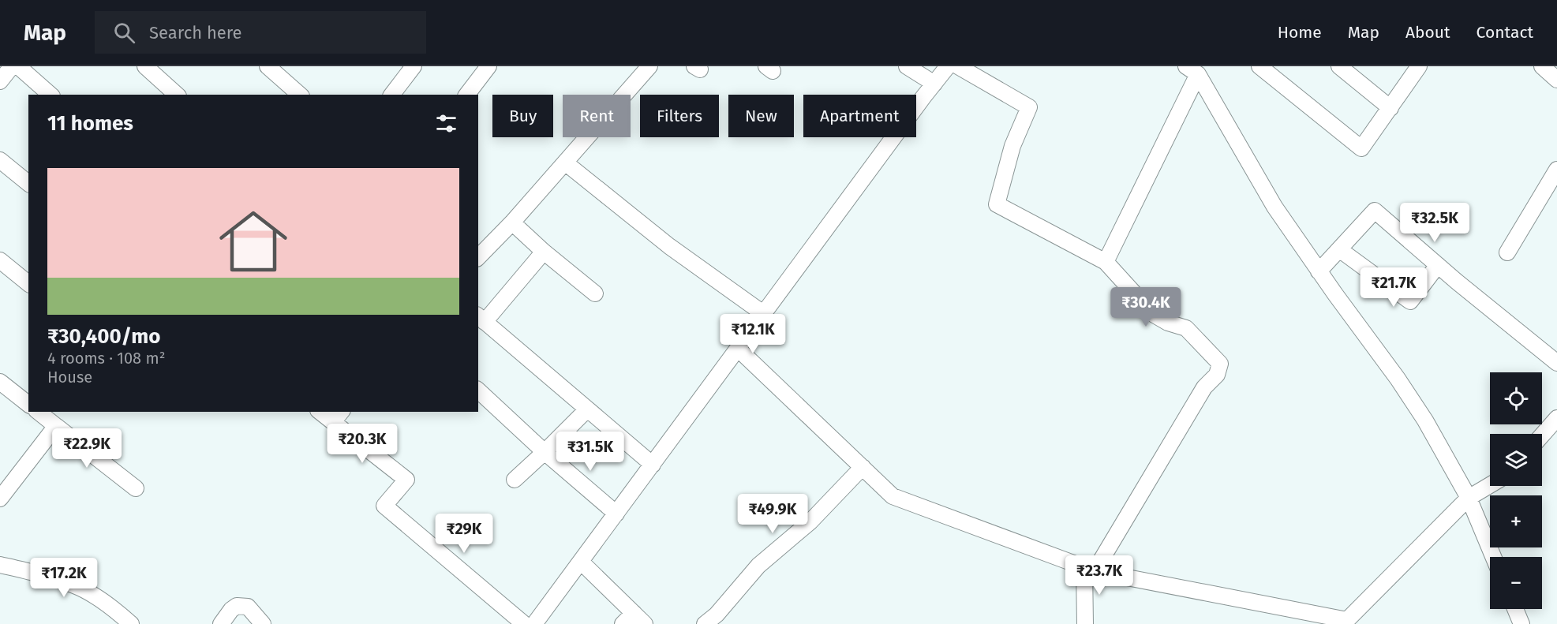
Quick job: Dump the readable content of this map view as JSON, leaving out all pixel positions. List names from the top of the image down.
{
  "page": {
    "header": "Map",
    "search": "Search here",
    "nav": [
      "Home",
      "Map",
      "About",
      "Contact"
    ],
    "chip": [
      "Buy",
      "Rent",
      "Filters",
      "New",
      "Apartment"
    ],
    "heading": "11 homes",
    "list": [
      {
        "name": "₹30,400/mo",
        "note": "4 rooms · 108 m² · House"
      }
    ],
    "price": [
      "₹32.5K",
      "₹21.7K",
      "₹30.4K",
      "₹12.1K",
      "₹20.3K",
      "₹22.9K",
      "₹31.5K",
      "₹49.9K",
      "₹29K",
      "₹23.7K",
      "₹17.2K"
    ],
    "map_buttons": ["+", "−"]
  }
}
